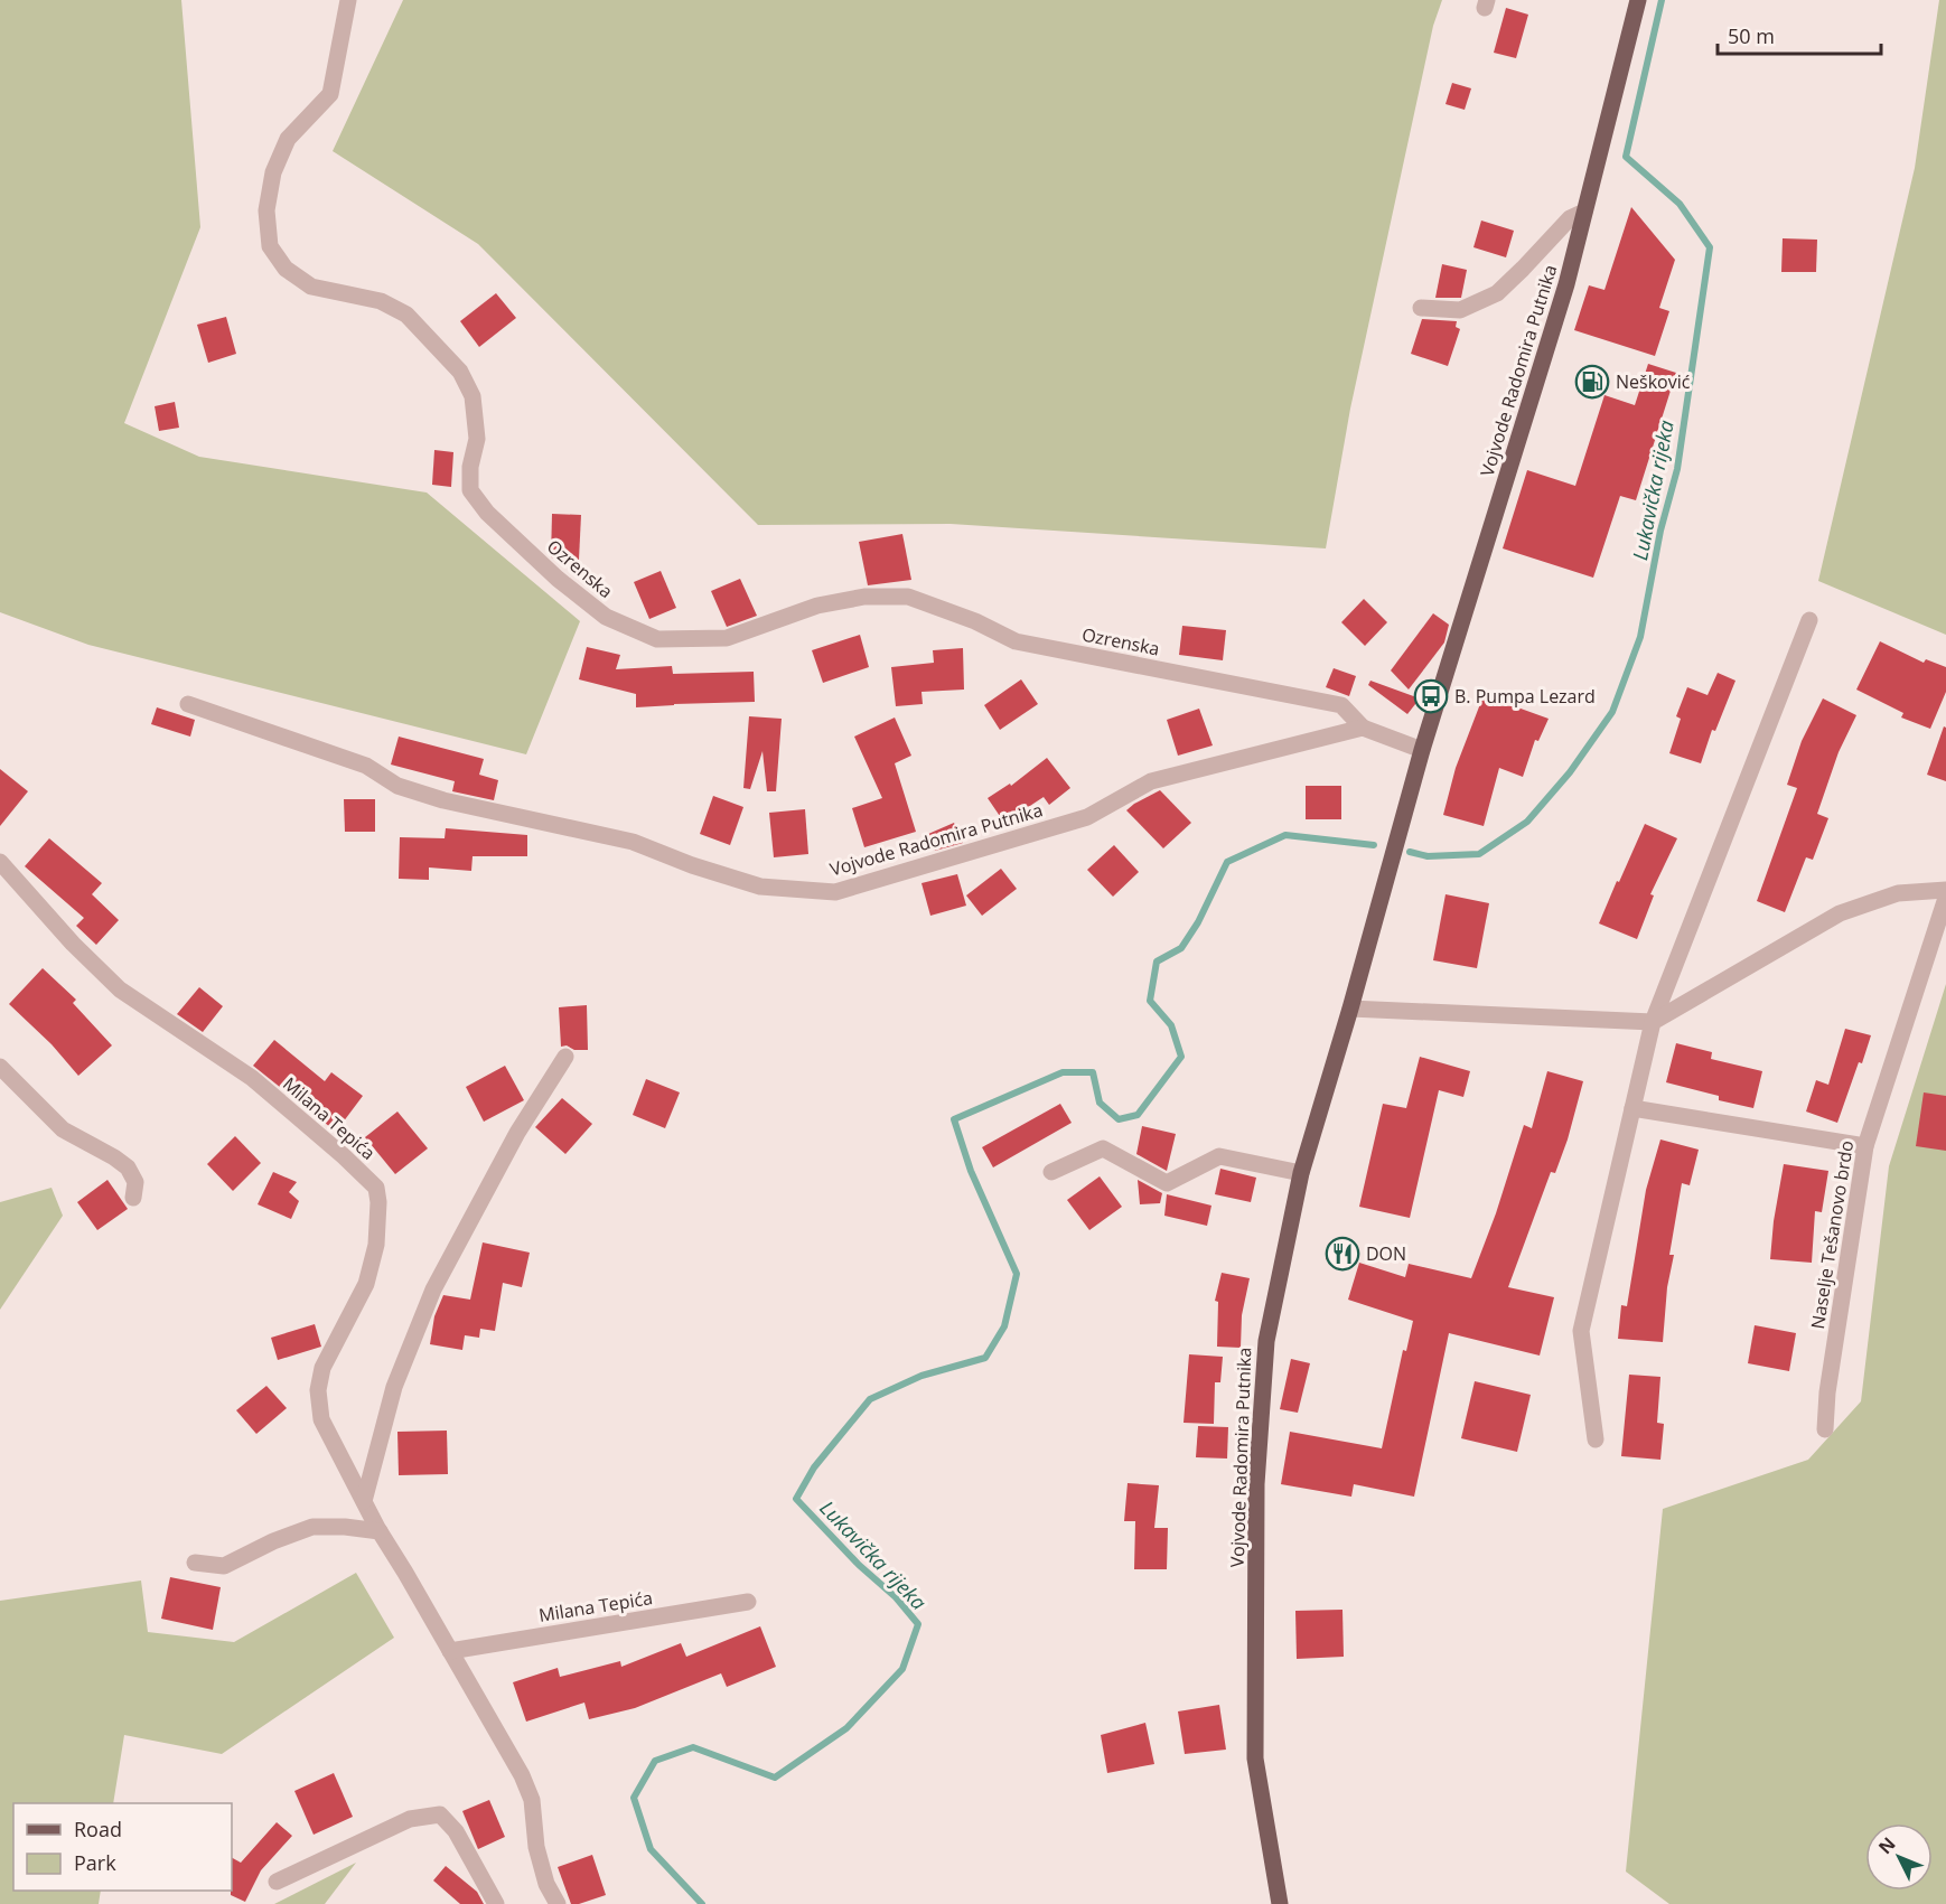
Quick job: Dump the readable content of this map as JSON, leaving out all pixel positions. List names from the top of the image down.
{
  "streets": {
    "main road": ["Vojvode Radomira Putnika"],
    "street": ["Ozrenska", "Milana Tepića", "Naselje Tešanovo brdo"]
  },
  "crossings": [
    ["Vojvode Radomira Putnika", "Ozrenska"]
  ],
  "water": ["Lukavička rijeka"],
  "places": {
    "fuel station": ["Nešković"],
    "bus stop": ["B. Pumpa Lezard"],
    "restaurant": ["DON"]
  },
  "legend": ["Road", "Park"],
  "scale_bar": "50 m",
  "north": "top left"
}
